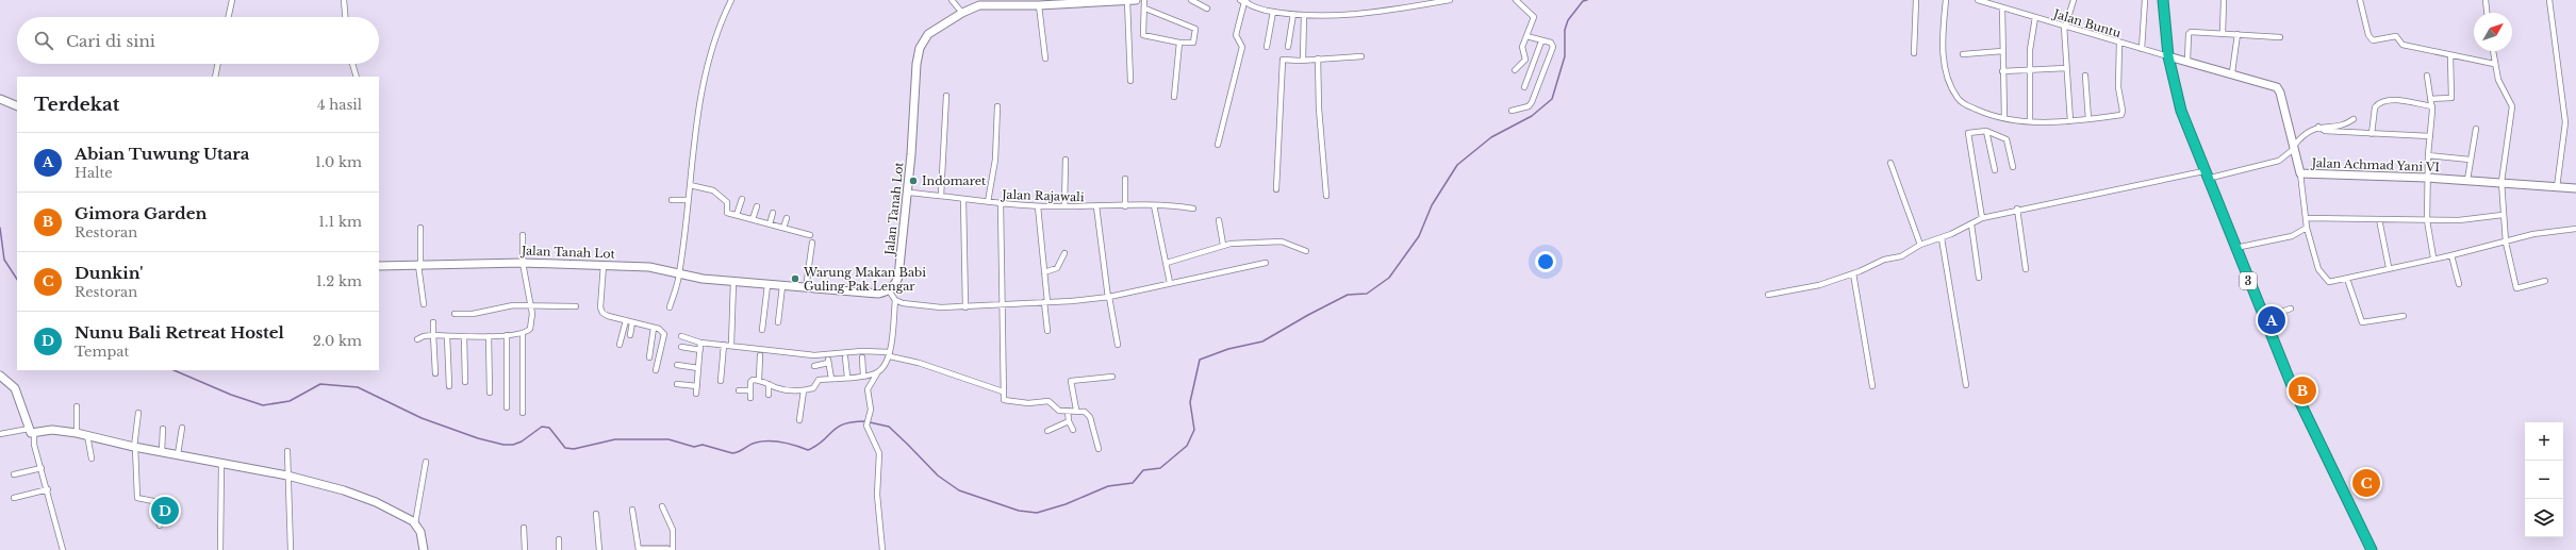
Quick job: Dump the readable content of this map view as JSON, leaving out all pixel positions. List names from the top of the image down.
{
  "streets": {
    "highway": ["3"],
    "main road": ["Jalan Achmad Yani VI", "Jalan Tanah Lot"],
    "street": ["Jalan Buntu", "Jalan Rajawali"]
  },
  "crossings": [
    ["Jalan Buntu", "Jalan Achmad Yani VI"],
    ["Jalan Buntu", "3"],
    ["Jalan Achmad Yani VI", "3"],
    ["Jalan Rajawali", "Jalan Tanah Lot"]
  ],
  "places": ["Indomaret", "Warung Makan Babi Guling Pak Lengar"],
  "north": "top right",
  "page": {
    "search": "Cari di sini",
    "heading": ["Terdekat", "4 hasil"],
    "list": [
      {
        "mark": "A",
        "name": "Abian Tuwung Utara",
        "note": "Halte",
        "value": "1.0 km"
      },
      {
        "mark": "B",
        "name": "Gimora Garden",
        "note": "Restoran",
        "value": "1.1 km"
      },
      {
        "mark": "C",
        "name": "Dunkin'",
        "note": "Restoran",
        "value": "1.2 km"
      },
      {
        "mark": "D",
        "name": "Nunu Bali Retreat Hostel",
        "note": "Tempat",
        "value": "2.0 km"
      }
    ],
    "pins": [
      "A",
      "B",
      "C",
      "D"
    ],
    "map_buttons": ["+", "−"]
  }
}
